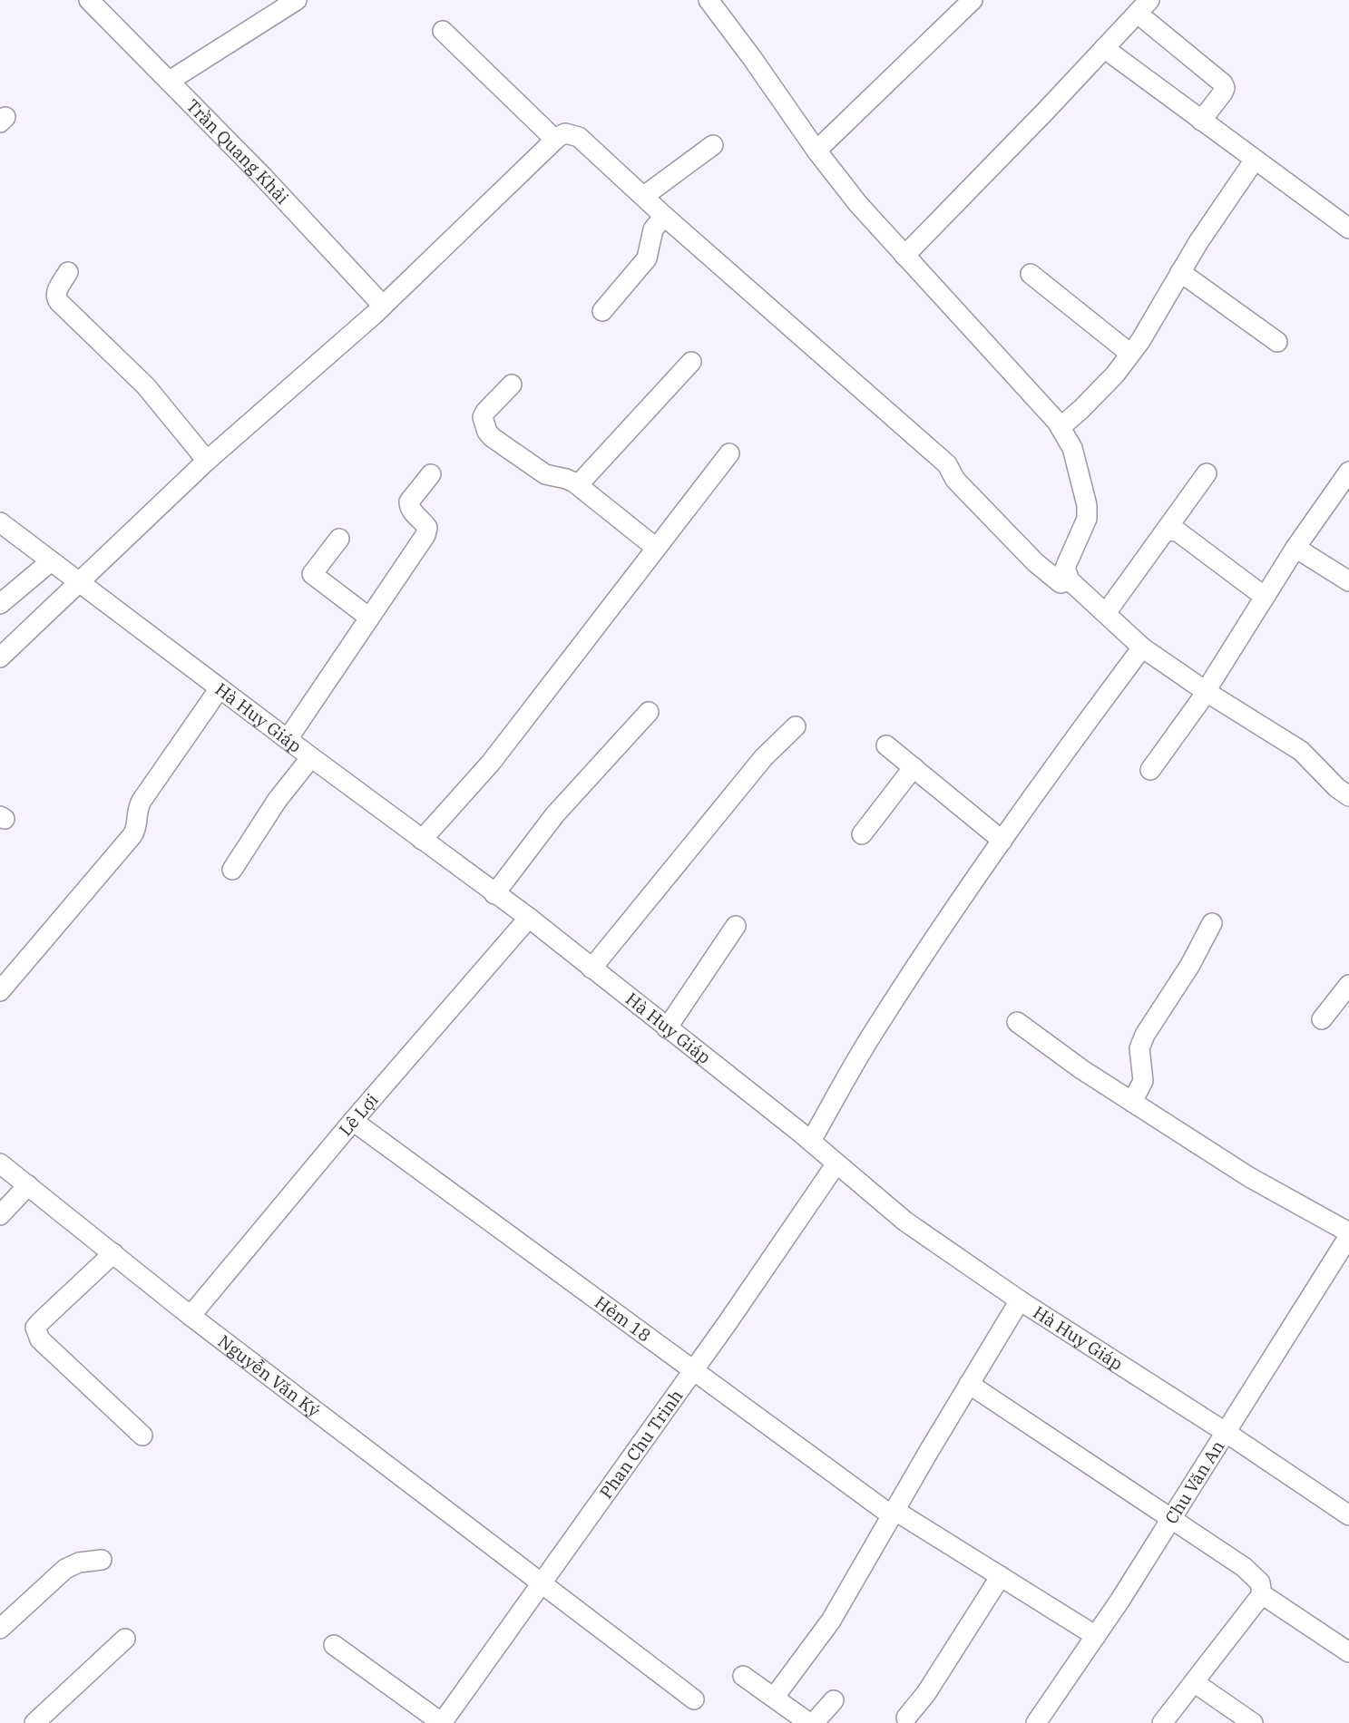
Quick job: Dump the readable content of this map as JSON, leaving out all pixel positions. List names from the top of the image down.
{
  "streets": {
    "street": [
      "Trần Quang Khải",
      "Hà Huy Giáp",
      "Lê Lợi",
      "Hẻm 18",
      "Nguyễn Văn Ký",
      "Phan Chu Trinh",
      "Chu Văn An"
    ]
  },
  "crossings": [
    ["Hà Huy Giáp", "Lê Lợi"],
    ["Hà Huy Giáp", "Phan Chu Trinh"],
    ["Hà Huy Giáp", "Chu Văn An"],
    ["Lê Lợi", "Hẻm 18"],
    ["Lê Lợi", "Nguyễn Văn Ký"],
    ["Hẻm 18", "Phan Chu Trinh"],
    ["Hẻm 18", "Chu Văn An"],
    ["Nguyễn Văn Ký", "Phan Chu Trinh"]
  ]
}
